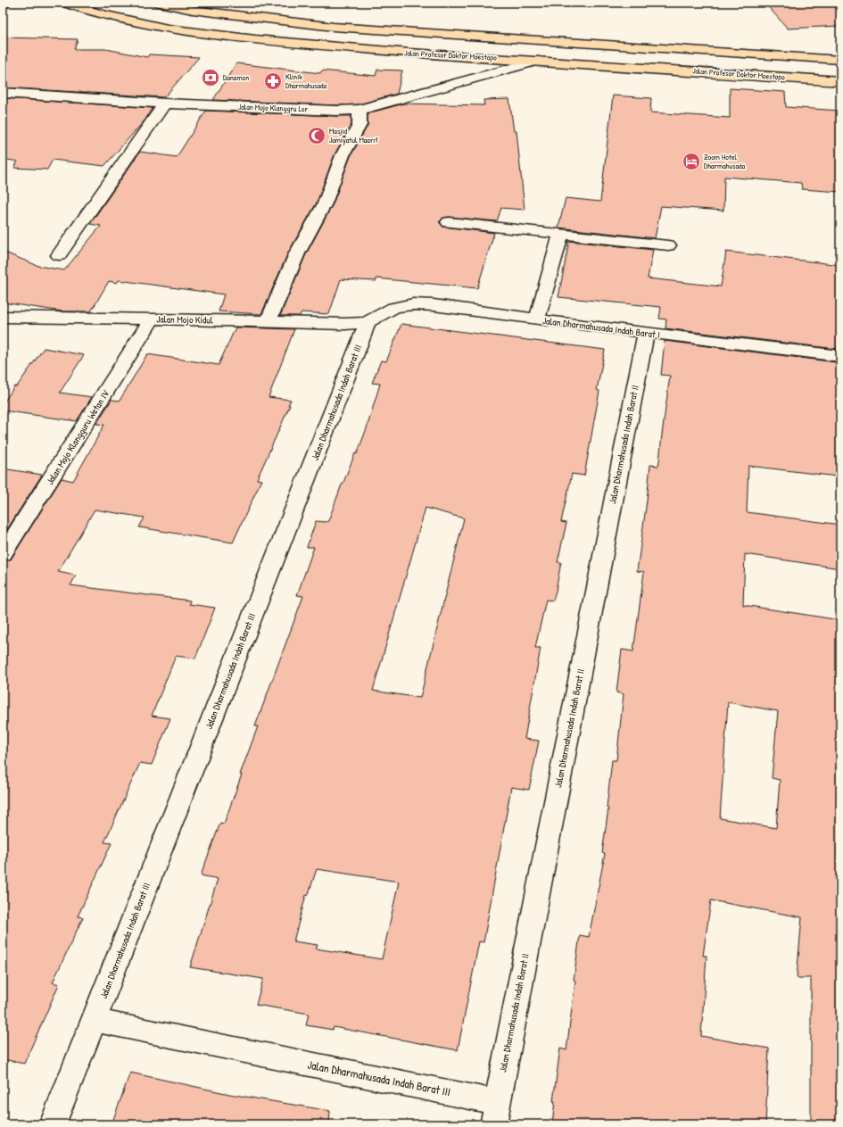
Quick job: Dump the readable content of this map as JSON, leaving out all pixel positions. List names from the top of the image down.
{
  "streets": {
    "main road": ["Jalan Profesor Doktor Moestopo"],
    "street": [
      "Jalan Mojo Klanggru Lor",
      "Jalan Mojo Kidul",
      "Jalan Dharmahusada Indah Barat I",
      "Jalan Dharmahusada Indah Barat III",
      "Jalan Mojo Klangguru Wetan IV",
      "Jalan Dharmahusada Indah Barat II"
    ]
  },
  "crossings": [
    ["Jalan Profesor Doktor Moestopo", "Jalan Mojo Klanggru Lor"],
    ["Jalan Mojo Kidul", "Jalan Dharmahusada Indah Barat I"],
    ["Jalan Mojo Kidul", "Jalan Dharmahusada Indah Barat III"],
    ["Jalan Mojo Kidul", "Jalan Mojo Klangguru Wetan IV"],
    ["Jalan Dharmahusada Indah Barat I", "Jalan Dharmahusada Indah Barat III"],
    ["Jalan Dharmahusada Indah Barat I", "Jalan Dharmahusada Indah Barat II"],
    ["Jalan Dharmahusada Indah Barat III", "Jalan Dharmahusada Indah Barat II"]
  ],
  "places": {
    "bank": ["Danamon"],
    "pharmacy": ["Klinik Dharmahusada"],
    "mosque": ["Masjid Jamiyatul Maarif"],
    "hotel": ["Zoom Hotel Dharmahusada"]
  }
}
